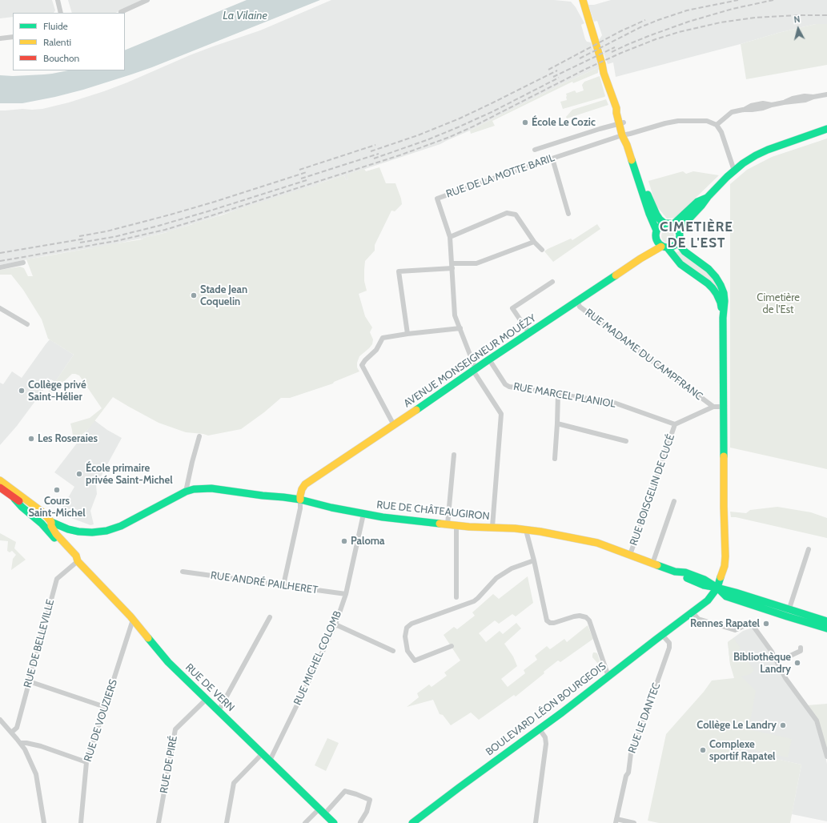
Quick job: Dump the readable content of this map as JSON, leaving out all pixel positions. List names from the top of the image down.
{
  "streets": {
    "main road": [
      "AVENUE MONSEIGNEUR MOUÉZY",
      "RUE DE CHÂTEAUGIRON",
      "RUE DE VERN",
      "BOULEVARD LÉON BOURGEOIS"
    ],
    "street": [
      "RUE DE LA MOTTE BARIL",
      "RUE MADAME DU CAMPFRANC",
      "RUE MARCEL PLANIOL",
      "RUE BOISGELIN DE CUCÉ",
      "RUE ANDRÉ PAILHERET",
      "RUE DE BELLEVILLE",
      "RUE MICHEL COLOMB",
      "RUE LE DANTEC",
      "RUE DE VOUZIERS",
      "RUE DE PIRÉ"
    ]
  },
  "crossings": [
    ["RUE DE LA MOTTE BARIL", "AVENUE MONSEIGNEUR MOUÉZY"],
    ["RUE DE LA MOTTE BARIL", "RUE DE CHÂTEAUGIRON"],
    ["RUE MADAME DU CAMPFRANC", "AVENUE MONSEIGNEUR MOUÉZY"],
    ["AVENUE MONSEIGNEUR MOUÉZY", "RUE MARCEL PLANIOL"],
    ["AVENUE MONSEIGNEUR MOUÉZY", "RUE DE CHÂTEAUGIRON"],
    ["RUE MARCEL PLANIOL", "RUE BOISGELIN DE CUCÉ"],
    ["RUE BOISGELIN DE CUCÉ", "RUE DE CHÂTEAUGIRON"],
    ["RUE DE CHÂTEAUGIRON", "RUE MICHEL COLOMB"],
    ["RUE DE CHÂTEAUGIRON", "RUE DE VERN"],
    ["RUE DE CHÂTEAUGIRON", "BOULEVARD LÉON BOURGEOIS"],
    ["RUE ANDRÉ PAILHERET", "RUE MICHEL COLOMB"],
    ["RUE DE BELLEVILLE", "RUE DE VERN"],
    ["RUE MICHEL COLOMB", "RUE DE VERN"],
    ["RUE DE VERN", "RUE DE VOUZIERS"],
    ["RUE DE VERN", "RUE DE PIRÉ"],
    ["BOULEVARD LÉON BOURGEOIS", "RUE LE DANTEC"]
  ],
  "districts": ["CIMETIÈRE DE L'EST"],
  "water": ["La Vilaine"],
  "parks": ["Cimetière de l'Est"],
  "places": [
    "École Le Cozic",
    "Stade Jean Coquelin",
    "Collège privé Saint-Hélier",
    "Les Roseraies",
    "École primaire privée Saint-Michel",
    "Cours Saint-Michel",
    "Paloma",
    "Rennes Rapatel",
    "Bibliothèque Landry",
    "Collège Le Landry",
    "Complexe sportif Rapatel"
  ],
  "legend": ["Fluide", "Ralenti", "Bouchon"],
  "north": "top"
}
